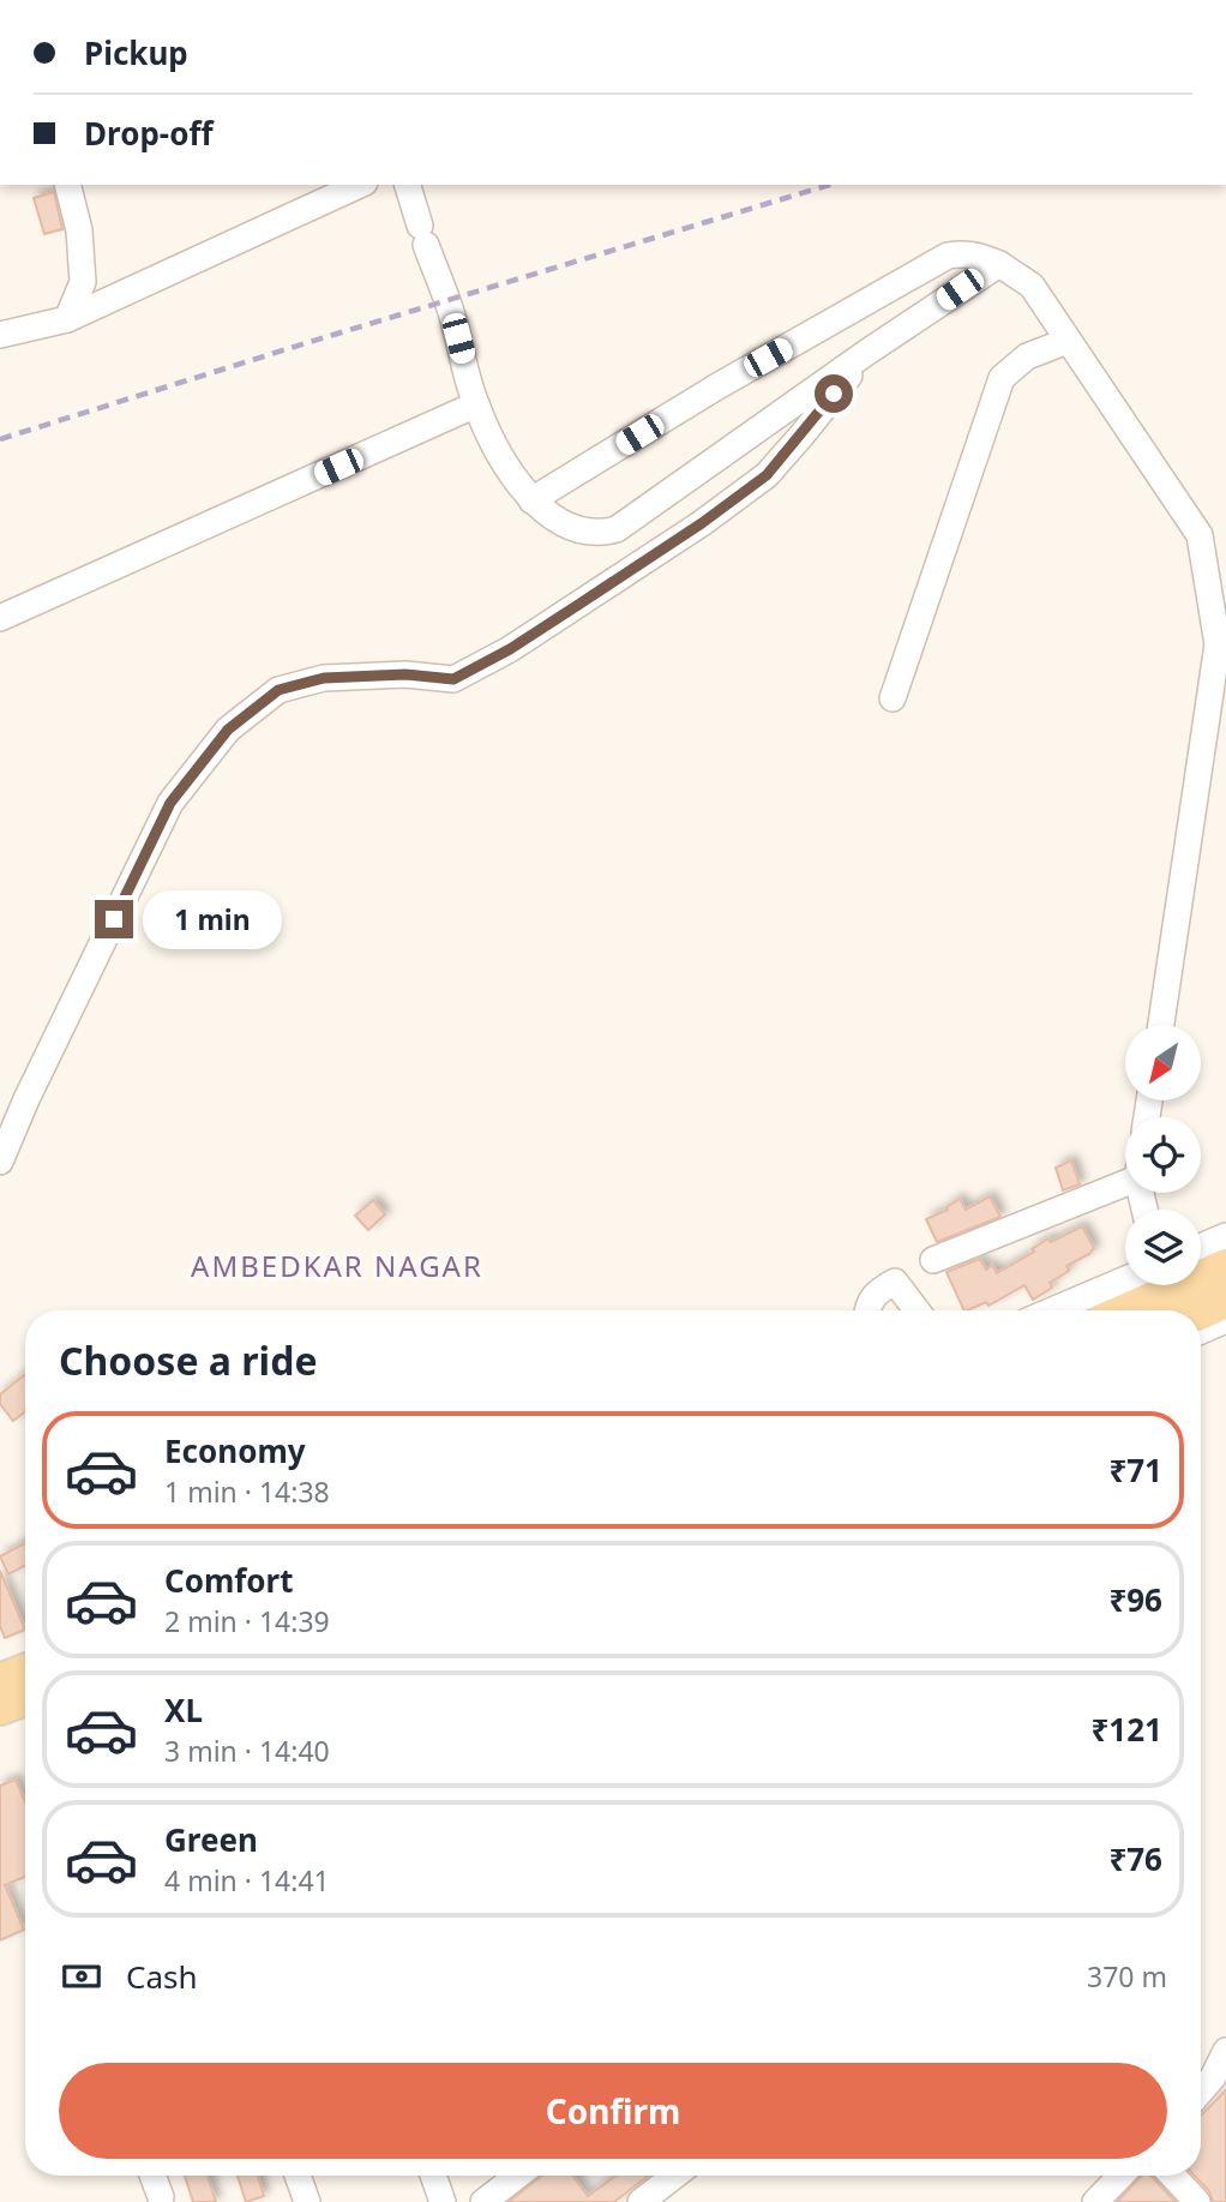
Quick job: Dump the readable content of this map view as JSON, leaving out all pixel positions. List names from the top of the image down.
{
  "districts": ["AMBEDKAR NAGAR"],
  "north": "bottom left",
  "page": {
    "banner": ["Pickup", "Drop-off"],
    "bubble": "1 min",
    "heading": "Choose a ride",
    "list": [
      {
        "name": "Economy",
        "note": "1 min · 14:38",
        "value": "₹71"
      },
      {
        "name": "Comfort",
        "note": "2 min · 14:39",
        "value": "₹96"
      },
      {
        "name": "XL",
        "note": "3 min · 14:40",
        "value": "₹121"
      },
      {
        "name": "Green",
        "note": "4 min · 14:41",
        "value": "₹76"
      }
    ],
    "pay": ["Cash", "370 m"],
    "buttons": "Confirm"
  }
}
